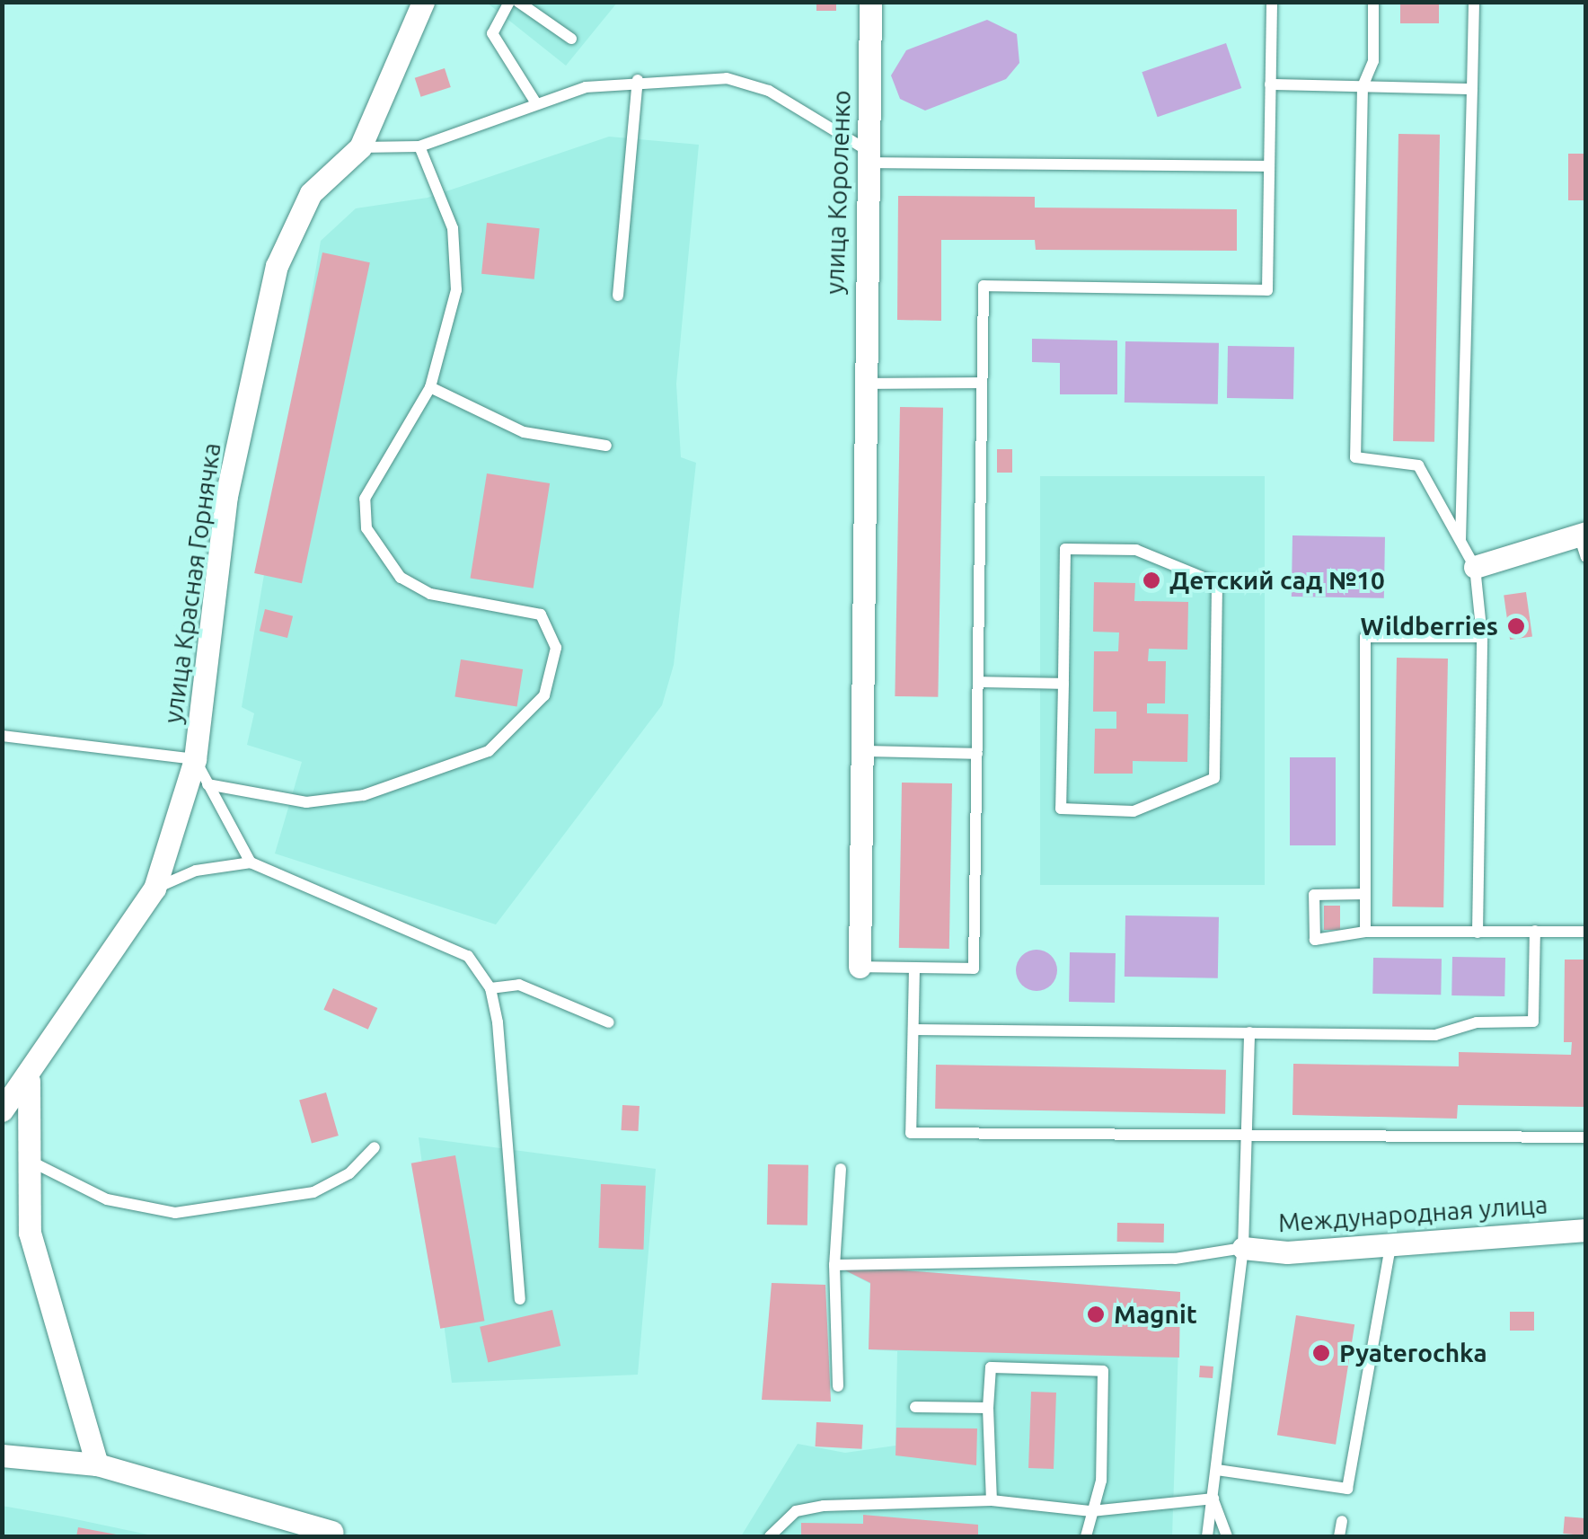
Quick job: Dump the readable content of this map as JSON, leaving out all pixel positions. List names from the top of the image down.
{
  "streets": {
    "street": ["улица Короленко", "улица Красная Горнячка", "Международная улица"]
  },
  "places": [
    "Детский сад №10",
    "Wildberries",
    "Magnit",
    "Pyaterochka"
  ]
}
